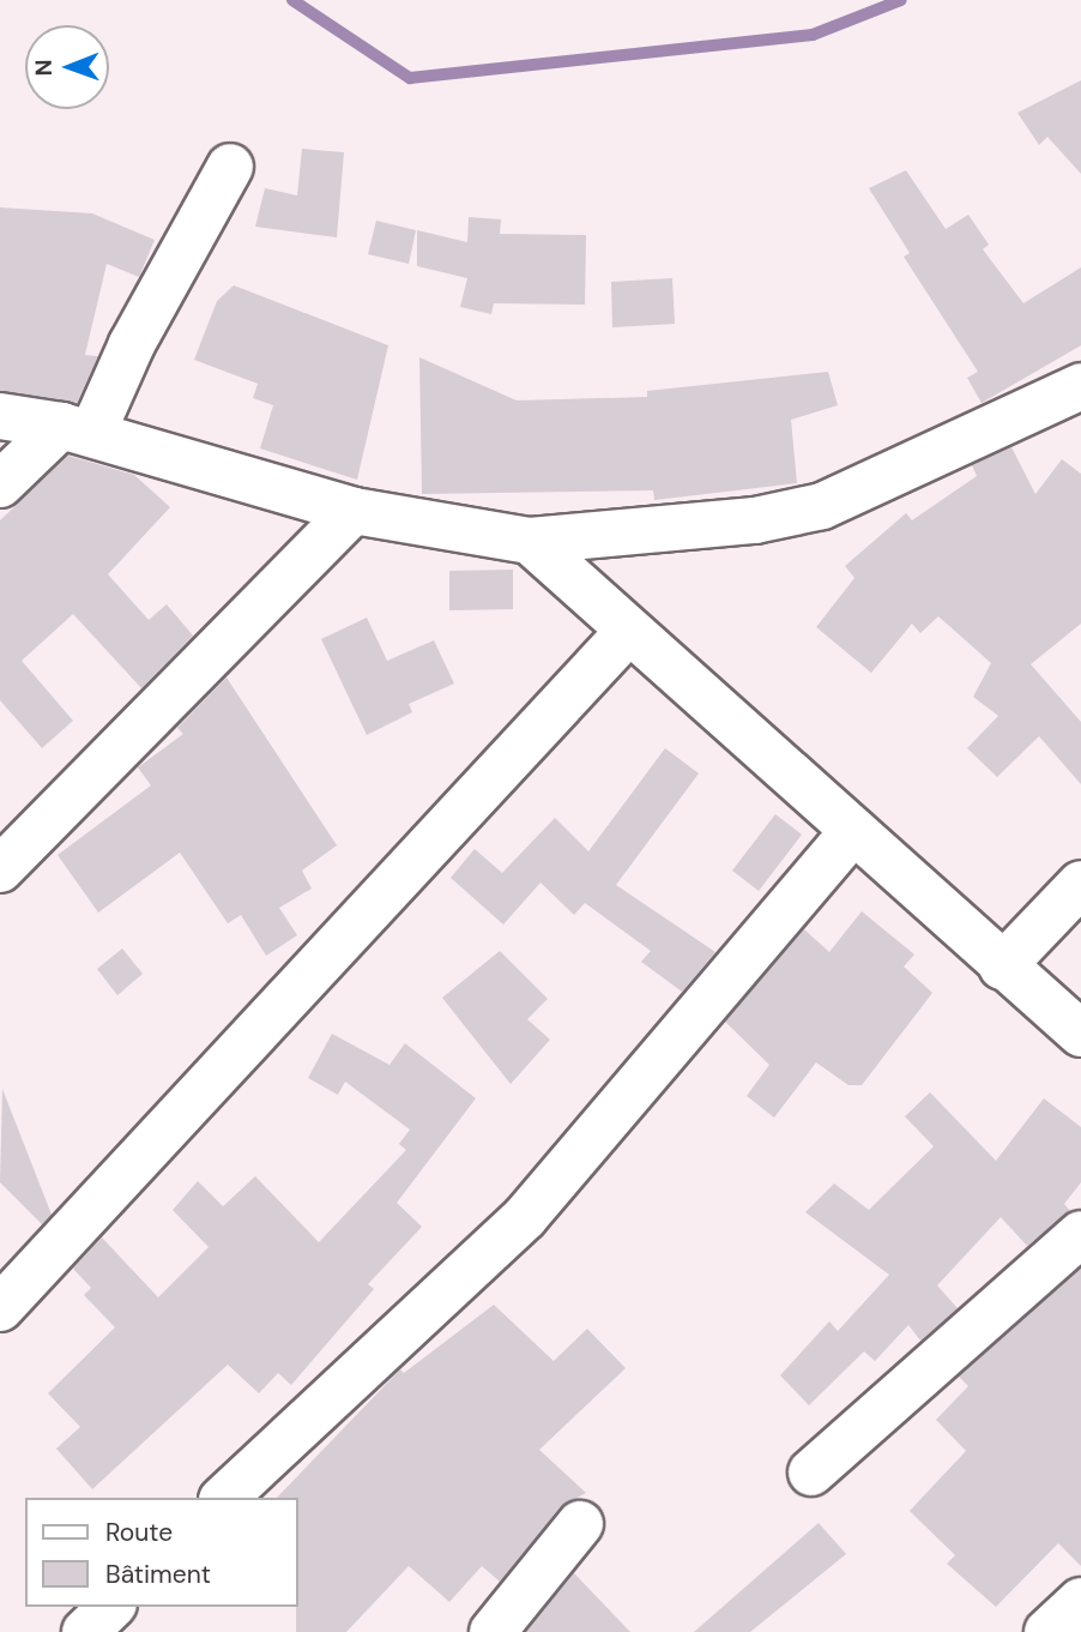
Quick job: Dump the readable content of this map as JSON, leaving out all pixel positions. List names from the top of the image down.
{
  "legend": ["Route", "Bâtiment"],
  "north": "left"
}
